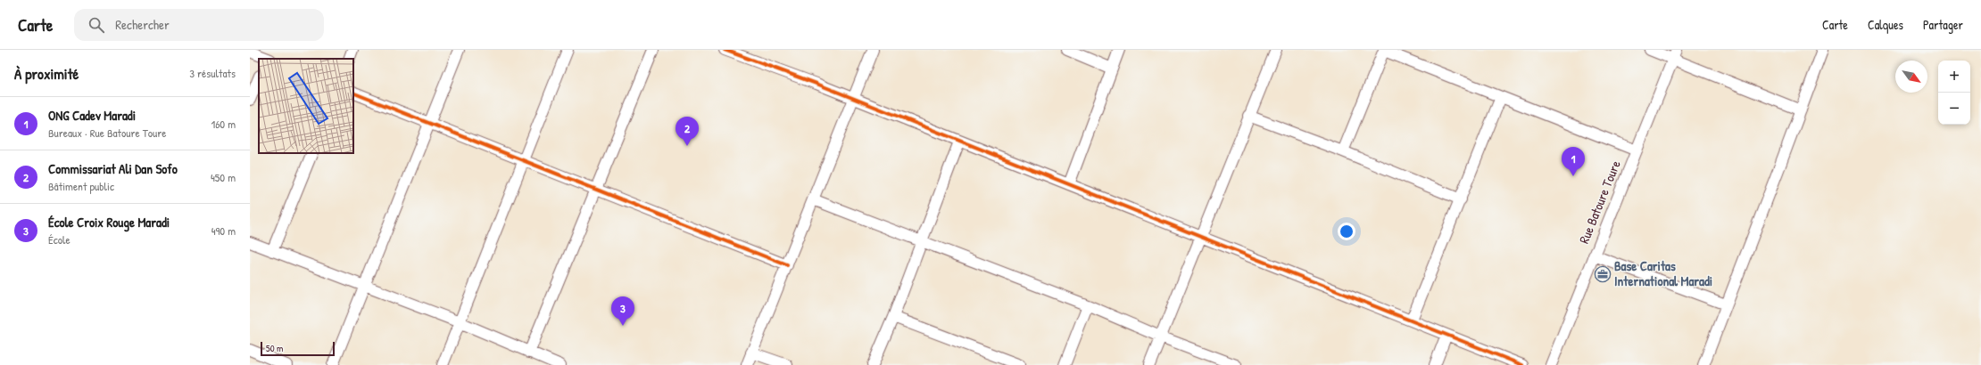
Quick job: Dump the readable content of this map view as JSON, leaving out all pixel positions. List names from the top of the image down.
{
  "streets": {
    "street": ["Rue Batoure Toure"]
  },
  "places": {
    "office": ["Base Caritas International Maradi"]
  },
  "scale_bar": "50 m",
  "north": "bottom right",
  "page": {
    "header": "Carte",
    "search": "Rechercher",
    "nav": ["Carte", "Calques", "Partager"],
    "heading": ["À proximité", "3 résultats"],
    "map_buttons": ["+", "−"],
    "list": [
      {
        "mark": "1",
        "name": "ONG Cadev Maradi",
        "note": "Bureaux · Rue Batoure Toure",
        "value": "160 m"
      },
      {
        "mark": "2",
        "name": "Commissariat Ali Dan Sofo",
        "note": "Bâtiment public",
        "value": "450 m"
      },
      {
        "mark": "3",
        "name": "École Croix Rouge Maradi",
        "note": "École",
        "value": "490 m"
      }
    ],
    "pins": ["2", "1", "3"],
    "scale": "50 m"
  }
}
